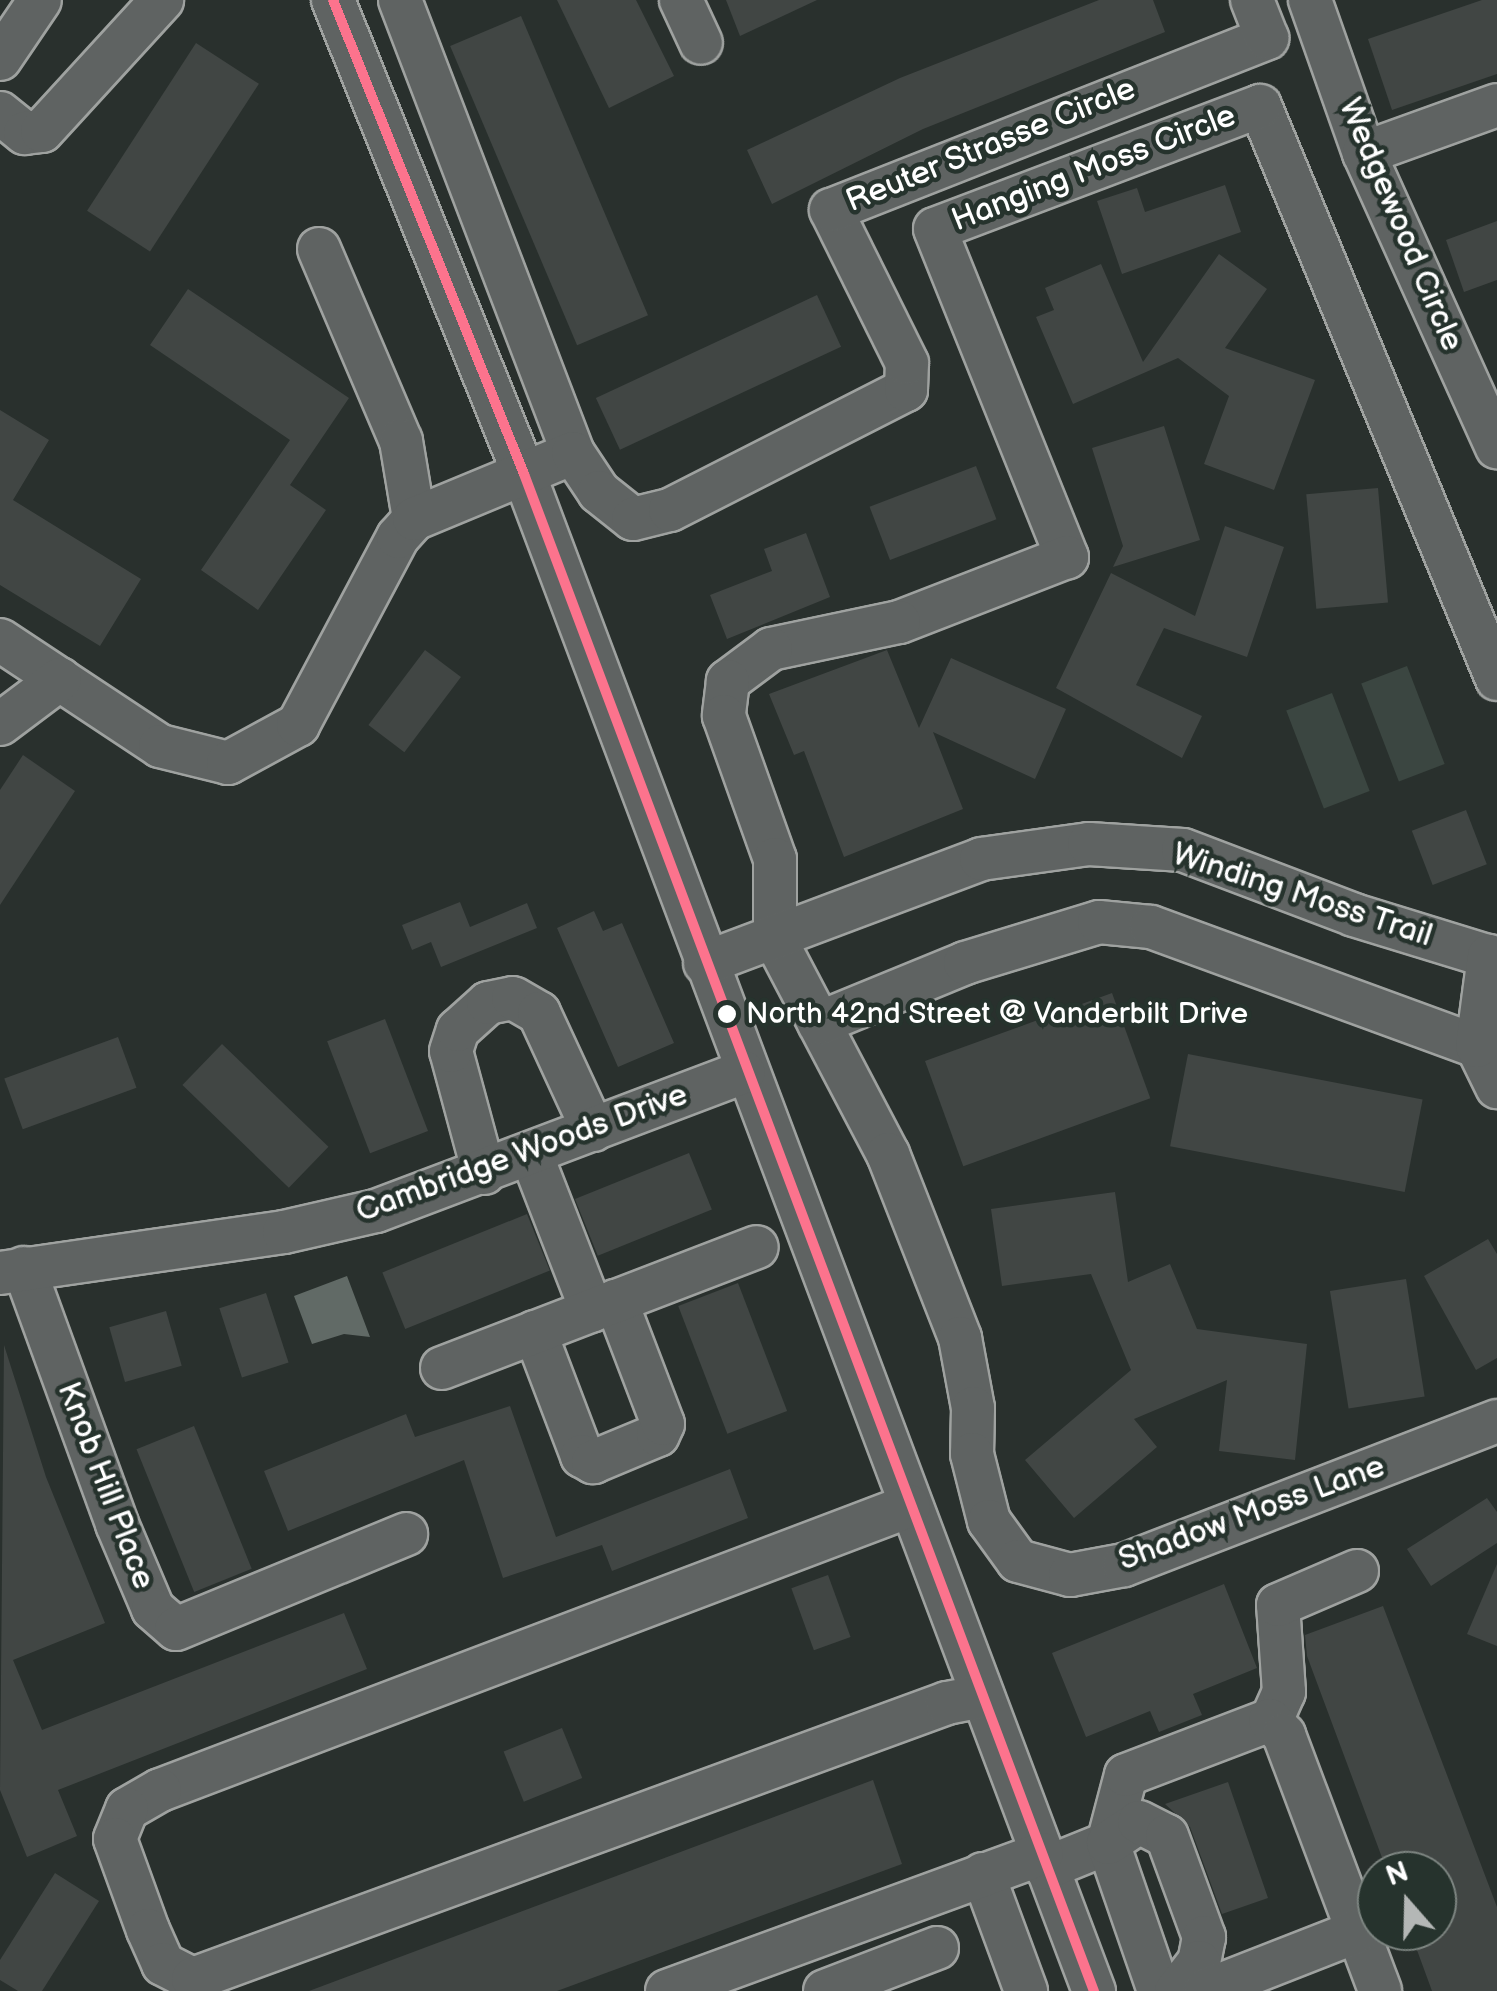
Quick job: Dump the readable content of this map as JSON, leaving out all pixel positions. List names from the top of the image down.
{
  "streets": {
    "street": [
      "Reuter Strasse Circle",
      "Hanging Moss Circle",
      "Wedgewood Circle",
      "Winding Moss Trail",
      "Cambridge Woods Drive",
      "Knob Hill Place",
      "Shadow Moss Lane"
    ]
  },
  "crossings": [
    ["Hanging Moss Circle", "Winding Moss Trail"],
    ["Hanging Moss Circle", "Shadow Moss Lane"],
    ["Winding Moss Trail", "Shadow Moss Lane"],
    ["Cambridge Woods Drive", "Knob Hill Place"]
  ],
  "places": ["North 42nd Street @ Vanderbilt Drive"],
  "north": "top"
}
